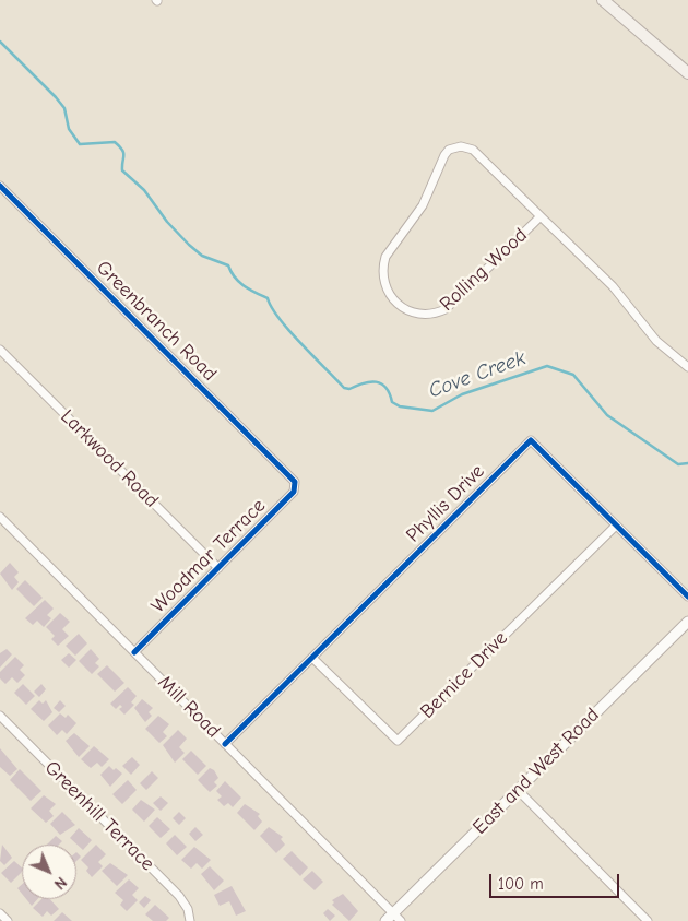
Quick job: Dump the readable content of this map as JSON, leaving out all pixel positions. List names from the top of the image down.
{
  "streets": {
    "street": [
      "Rolling Wood",
      "Greenbranch Road",
      "Larkwood Road",
      "Phyllis Drive",
      "Woodmar Terrace",
      "Bernice Drive",
      "Mill Road",
      "East and West Road",
      "Greenhill Terrace"
    ]
  },
  "crossings": [
    ["Greenbranch Road", "Woodmar Terrace"],
    ["Larkwood Road", "Woodmar Terrace"],
    ["Phyllis Drive", "Bernice Drive"],
    ["Phyllis Drive", "Mill Road"],
    ["Woodmar Terrace", "Mill Road"],
    ["Mill Road", "East and West Road"]
  ],
  "water": ["Cove Creek"],
  "scale_bar": "100 m",
  "north": "bottom right"
}
